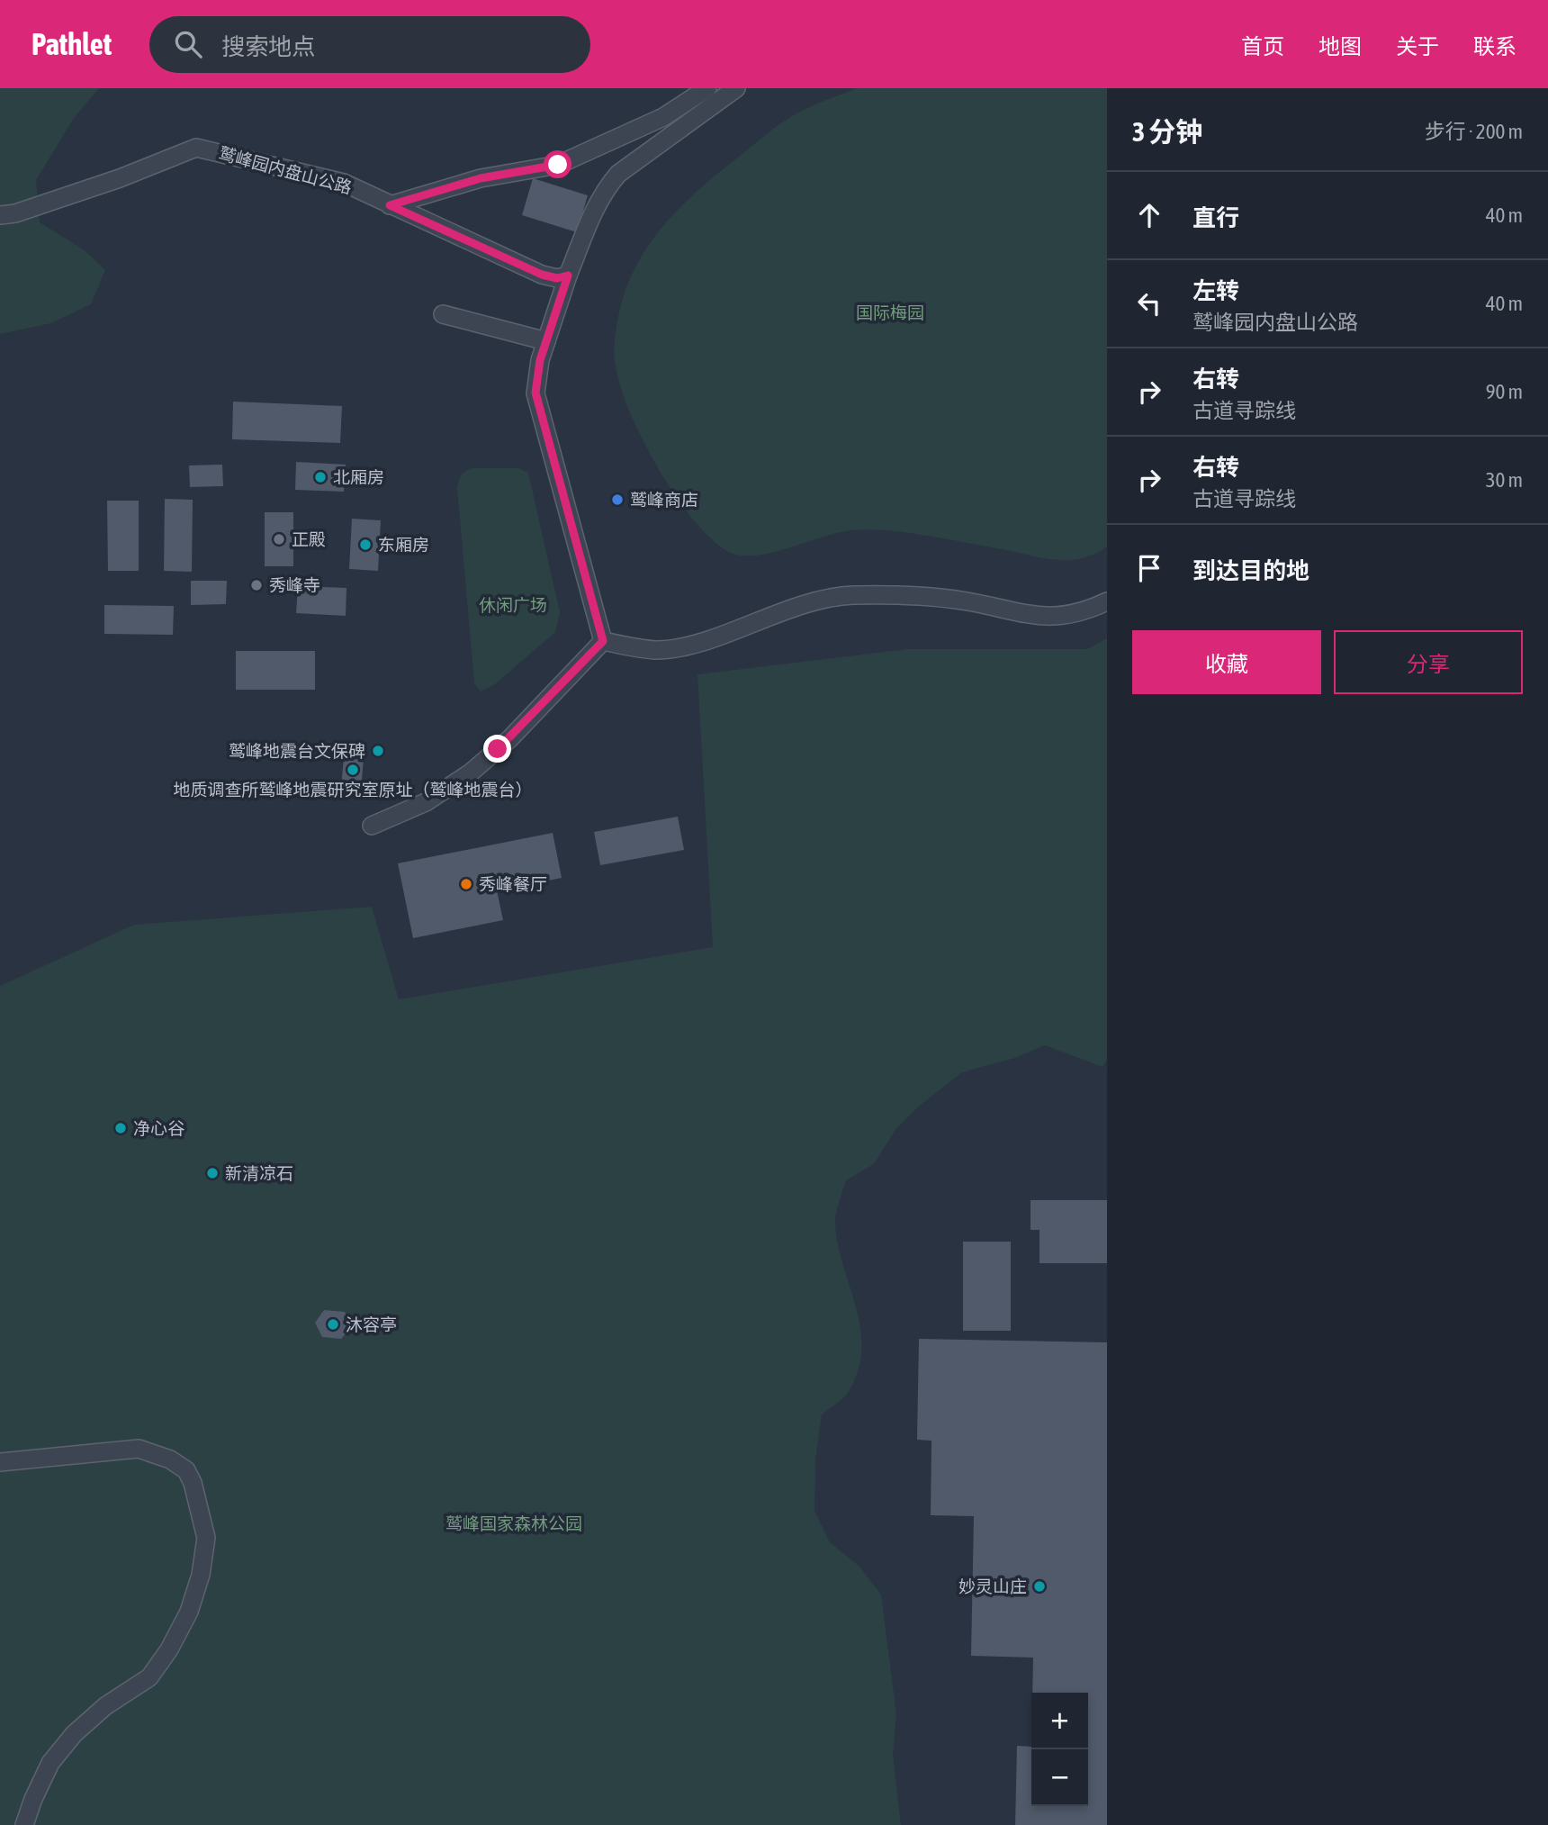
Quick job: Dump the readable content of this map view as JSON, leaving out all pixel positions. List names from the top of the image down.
{
  "streets": {
    "lane": ["鹫峰园内盘山公路"]
  },
  "parks": ["国际梅园", "休闲广场", "鹫峰国家森林公园"],
  "places": [
    "北厢房",
    "鹫峰商店",
    "正殿",
    "东厢房",
    "秀峰寺",
    "鹫峰地震台文保碑",
    "地质调查所鹫峰地震研究室原址（鹫峰地震台）",
    "秀峰餐厅",
    "净心谷",
    "新清凉石",
    "沐容亭",
    "妙灵山庄"
  ],
  "page": {
    "header": "Pathlet",
    "search": "搜索地点",
    "nav": [
      "首页",
      "地图",
      "关于",
      "联系"
    ],
    "heading": ["3 分钟", "步行 · 200 m"],
    "list": [
      ["直行", "40 m"],
      ["左转", "鹫峰园内盘山公路", "40 m"],
      ["右转", "古道寻踪线", "90 m"],
      ["右转", "古道寻踪线", "30 m"],
      "到达目的地"
    ],
    "buttons": ["收藏", "分享"],
    "map_buttons": ["+", "−"]
  }
}
